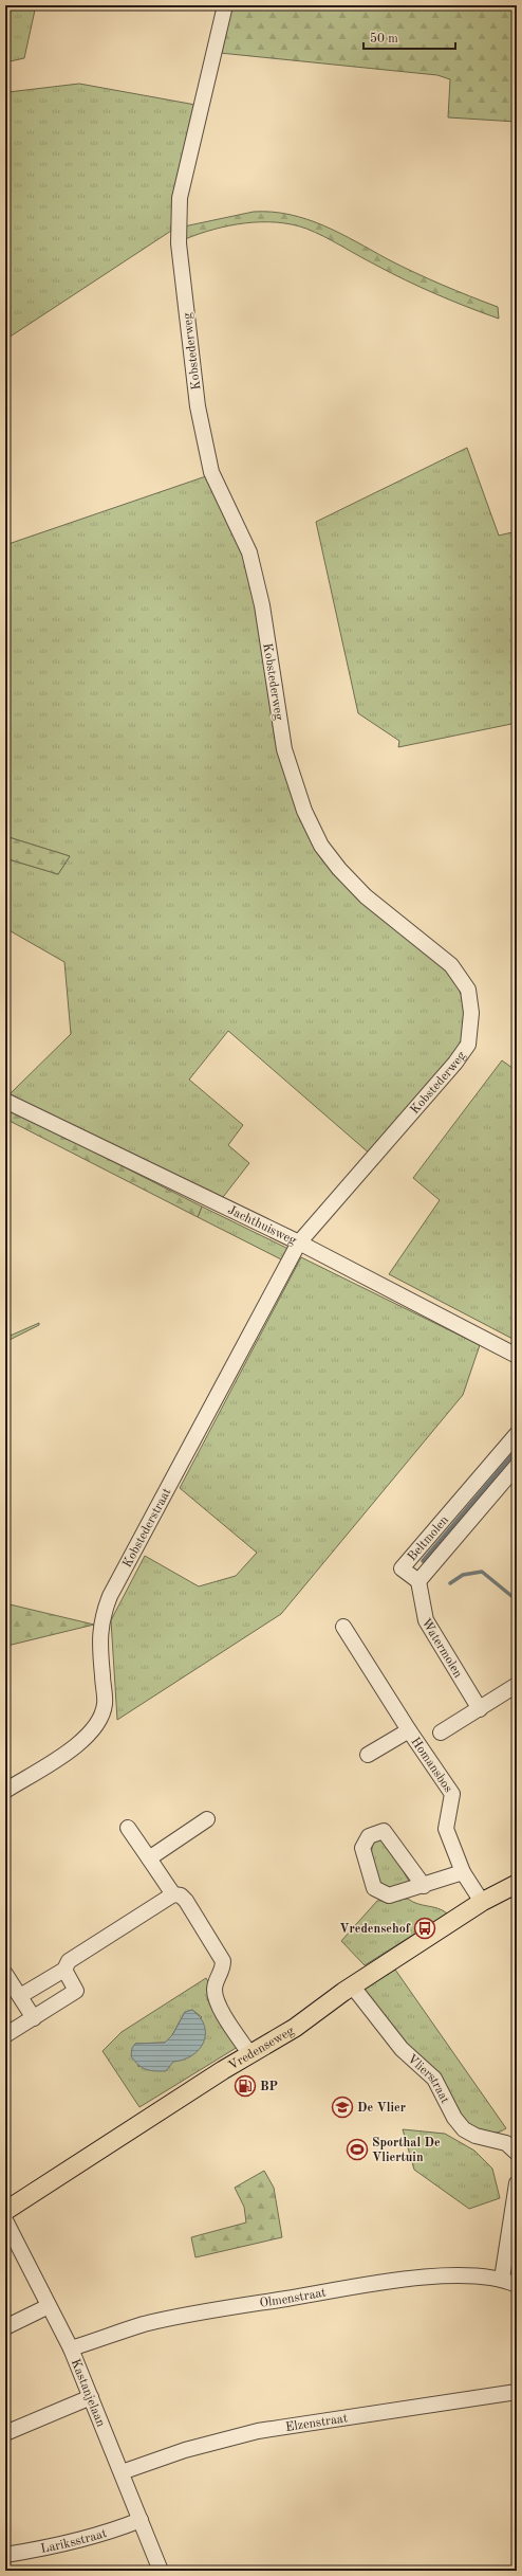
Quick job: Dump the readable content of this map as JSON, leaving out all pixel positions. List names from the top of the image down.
{
  "streets": {
    "main road": ["Vredenseweg"],
    "street": [
      "Kobstederweg",
      "Jachthuisweg",
      "Kobstederstraat",
      "Beltmolen",
      "Watermolen",
      "Homansbos",
      "Vlierstraat",
      "Olmenstraat",
      "Kastanjelaan",
      "Elzenstraat",
      "Lariksstraat"
    ]
  },
  "crossings": [
    ["Kobstederweg", "Jachthuisweg"],
    ["Kobstederweg", "Kobstederstraat"],
    ["Jachthuisweg", "Kobstederstraat"],
    ["Beltmolen", "Watermolen"],
    ["Homansbos", "Vredenseweg"],
    ["Vredenseweg", "Vlierstraat"],
    ["Olmenstraat", "Kastanjelaan"],
    ["Kastanjelaan", "Elzenstraat"],
    ["Kastanjelaan", "Lariksstraat"]
  ],
  "places": {
    "bus stop": ["Vredensehof"],
    "fuel station": ["BP"],
    "school or university": ["De Vlier"],
    "sports": ["Sporthal De Vliertuin"]
  },
  "scale_bar": "50 m"
}
